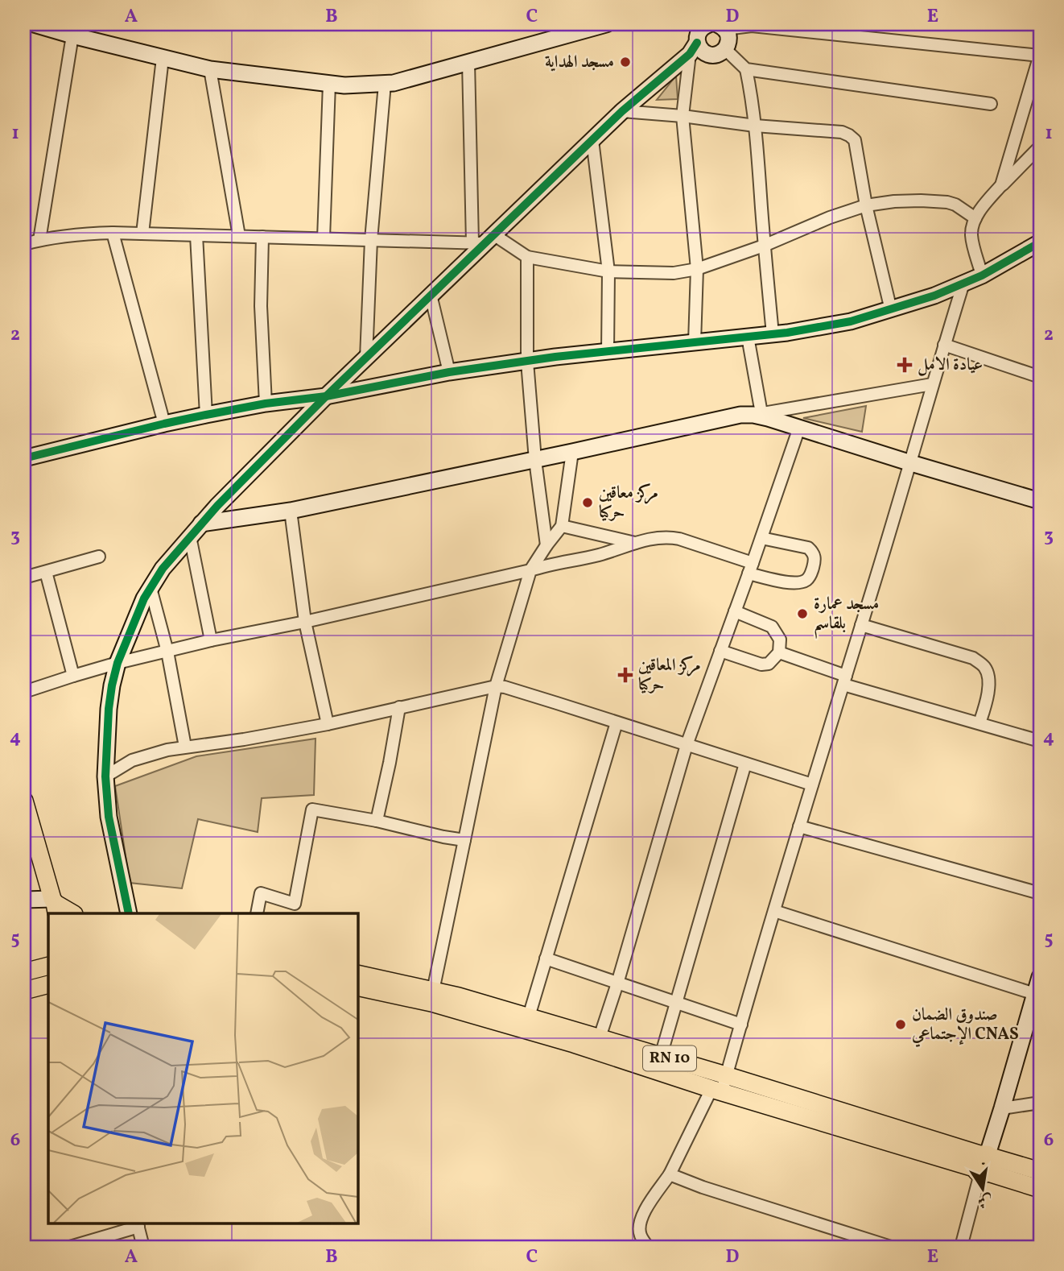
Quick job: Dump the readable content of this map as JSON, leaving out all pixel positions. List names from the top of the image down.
{
  "streets": {
    "main road": ["RN 10"]
  },
  "places": {
    "other": [
      "مسجد الهداية",
      "مركز معاقين حركيا",
      "مسجد عمارة بلقاسم",
      "صندوق الضمان الإجتماعي CNAS"
    ],
    "health": ["عيادة الامل", "مركز المعاقين حركيا"]
  },
  "north": "bottom",
  "grid": {
    "columns": [
      "A",
      "B",
      "C",
      "D",
      "E"
    ],
    "rows": [
      "1",
      "2",
      "3",
      "4",
      "5",
      "6"
    ]
  }
}
